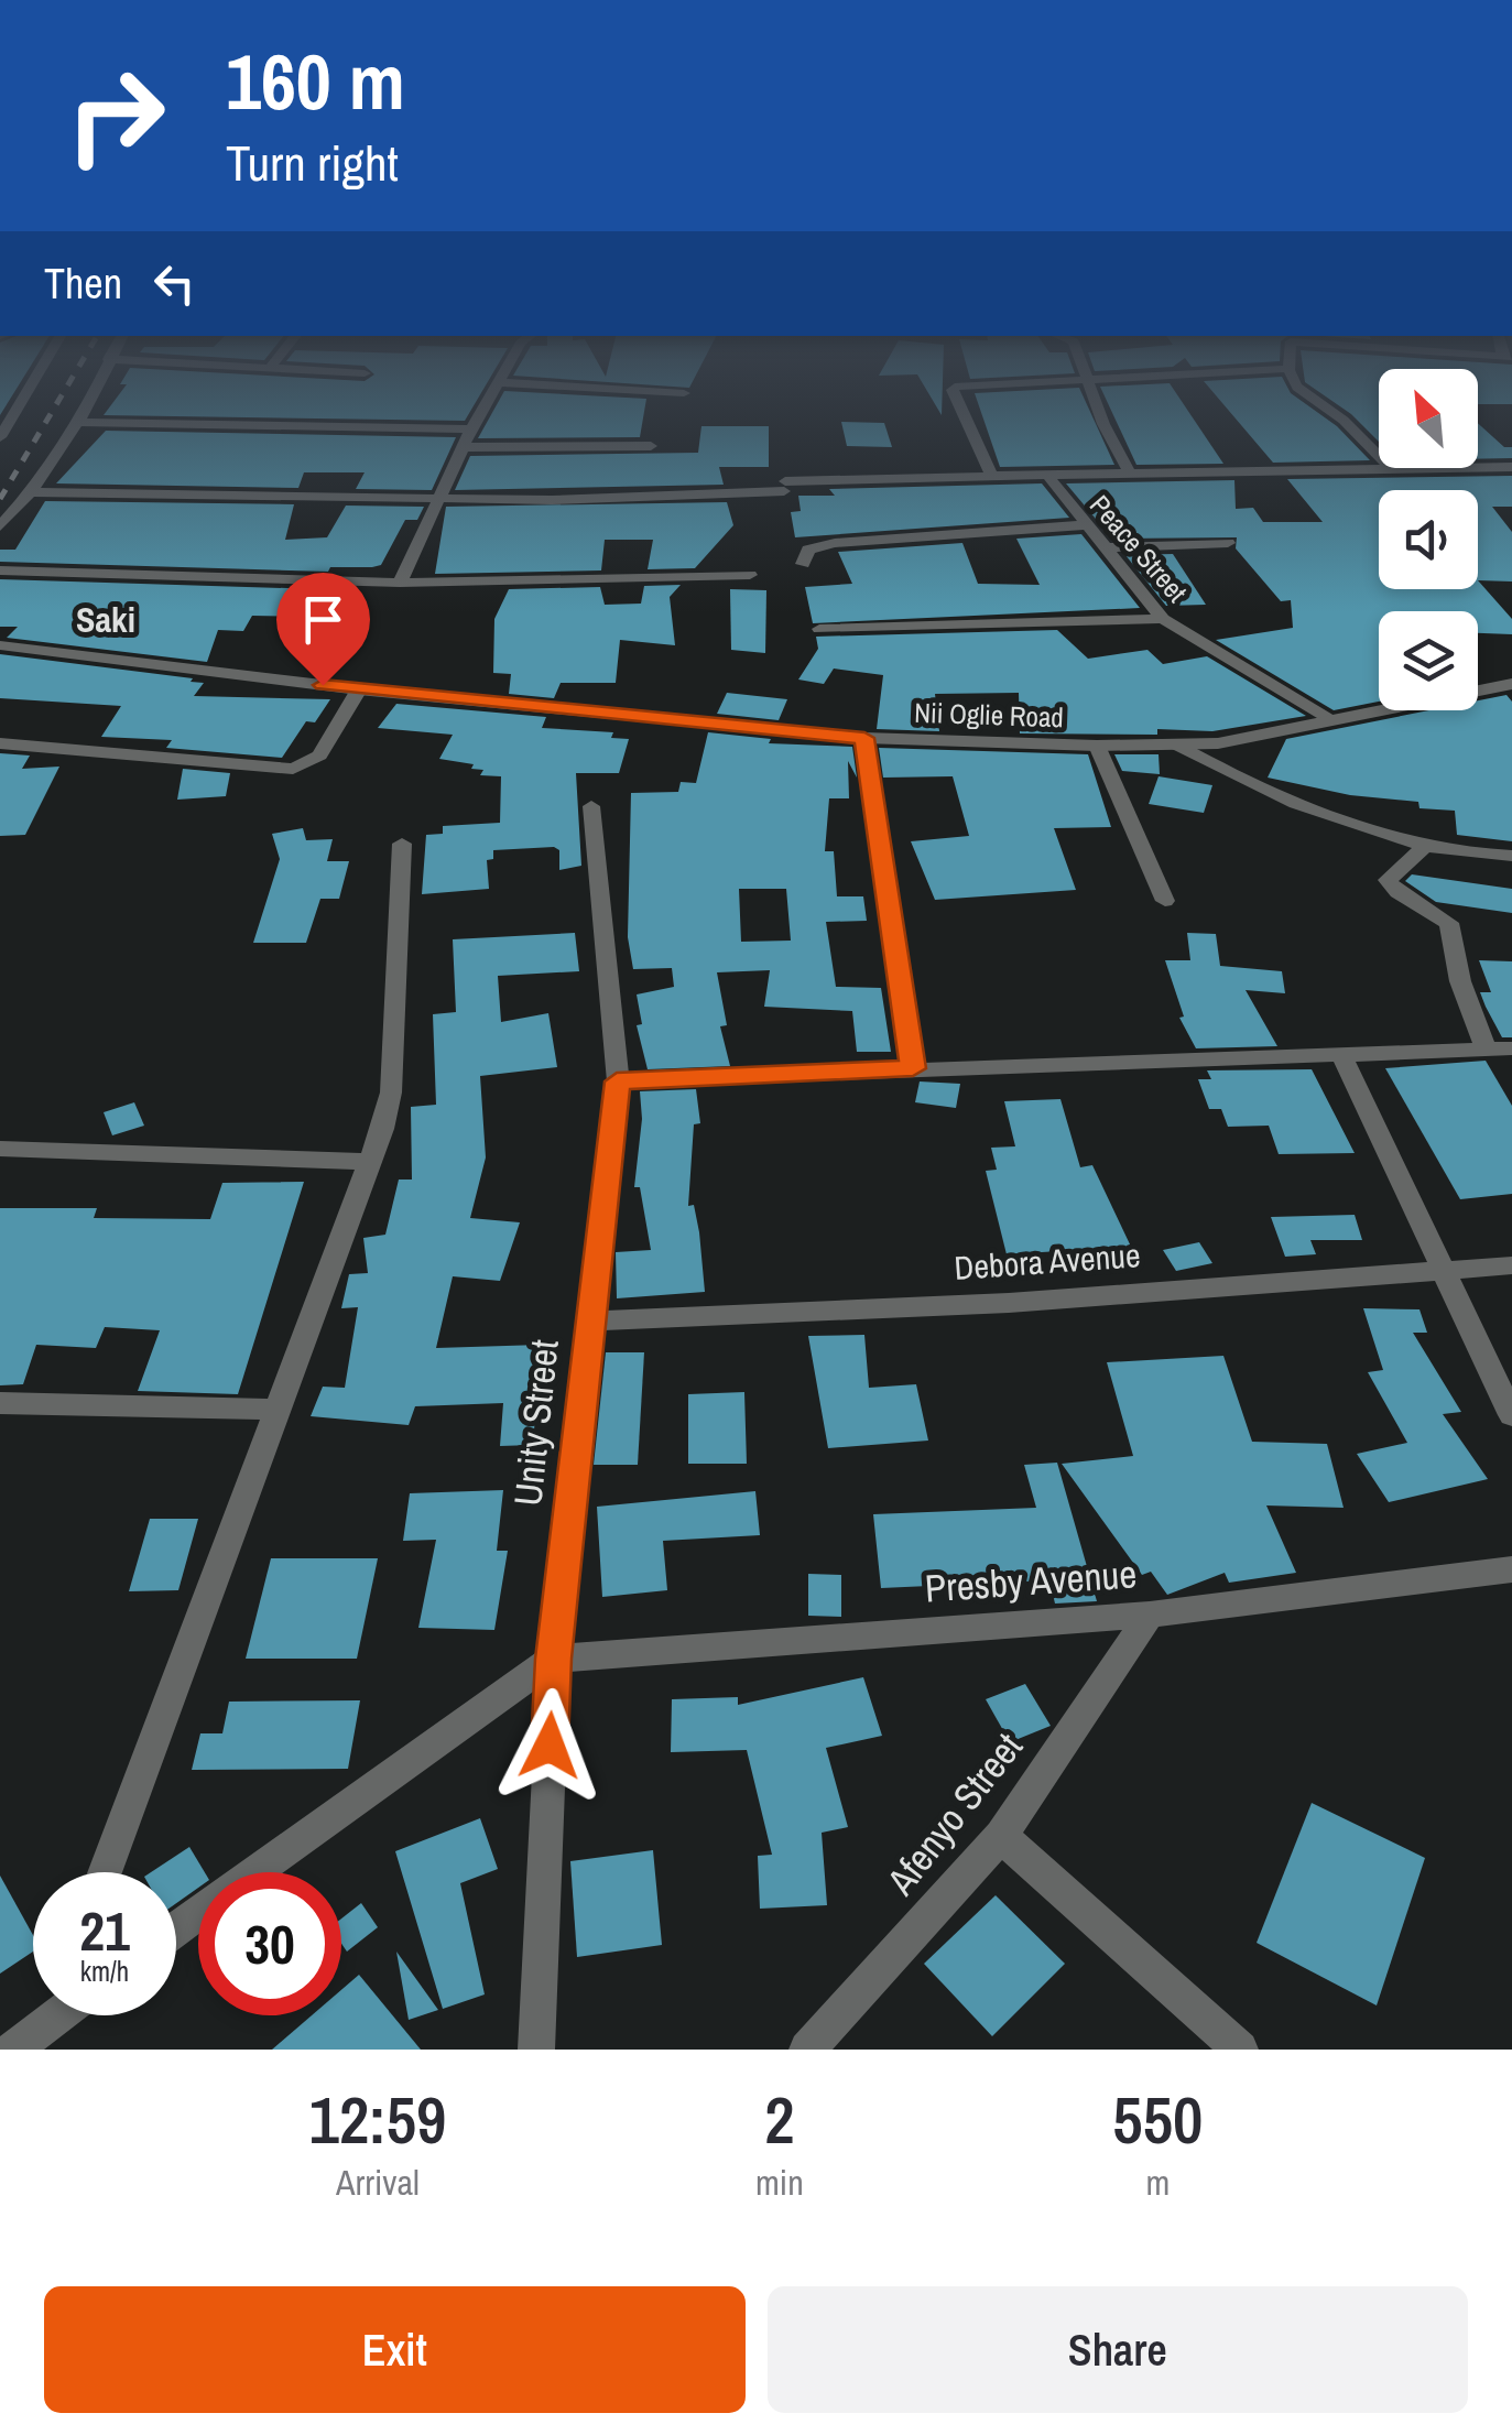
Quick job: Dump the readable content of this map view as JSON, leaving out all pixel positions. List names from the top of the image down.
{
  "streets": {
    "street": [
      "Peace Street",
      "Nii Oglie Road",
      "Debora Avenue",
      "Unity Street",
      "Presby Avenue",
      "Afenyo Street"
    ]
  },
  "crossings": [
    ["Peace Street", "Nii Oglie Road"],
    ["Debora Avenue", "Unity Street"],
    ["Unity Street", "Presby Avenue"],
    ["Presby Avenue", "Afenyo Street"]
  ],
  "districts": ["Saki"],
  "north": "top left",
  "page": {
    "turn": ["160 m", "Turn right"],
    "then": "Then",
    "speed": "21 km/h",
    "limit": "30",
    "eta": [
      "12:59",
      "Arrival",
      "2",
      "min",
      "550",
      "m"
    ],
    "buttons": ["Exit", "Share"]
  }
}
